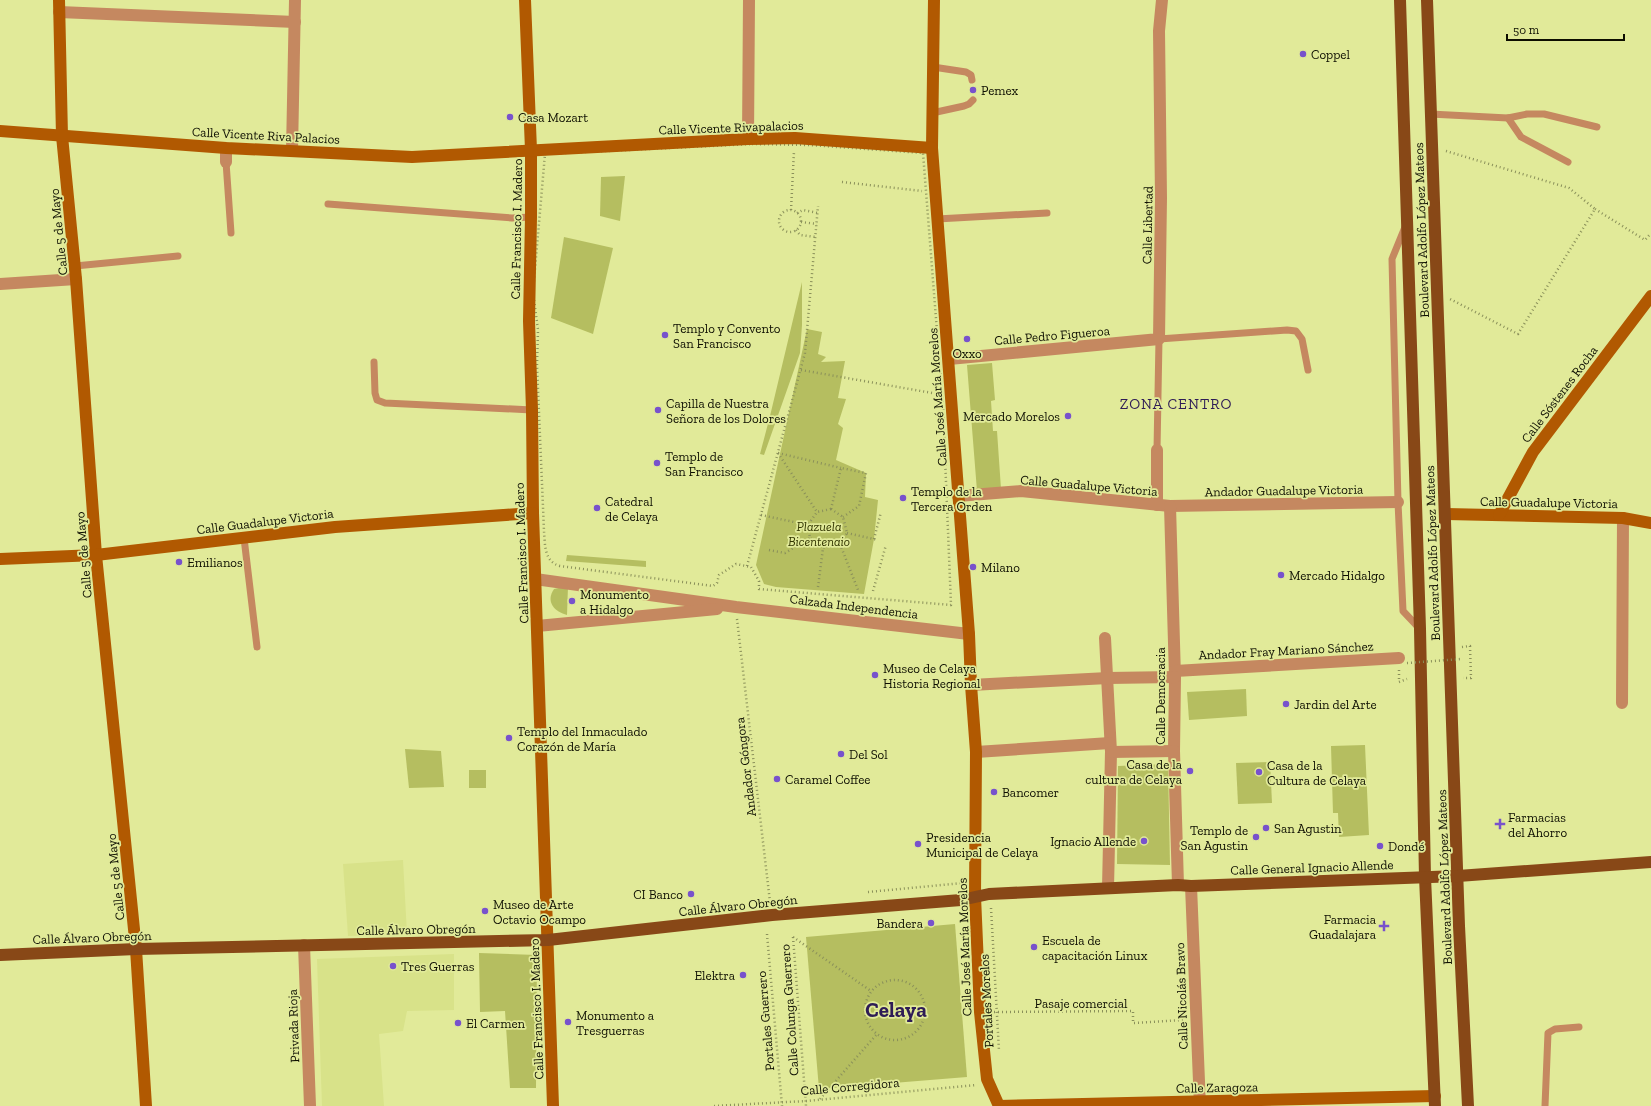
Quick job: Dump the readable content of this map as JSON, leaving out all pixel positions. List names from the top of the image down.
{
  "streets": {
    "main road": [
      "Calle Vicente Rivapalacios",
      "Calle Vicente Riva Palacios",
      "Calle Francisco I. Madero",
      "Boulevard Adolfo López Mateos",
      "Calle 5 de Mayo",
      "Calle Sóstenes Rocha",
      "Calle José María Morelos",
      "Calle Guadalupe Victoria",
      "Calle General Ignacio Allende",
      "Calle Álvaro Obregón",
      "Calle Zaragoza"
    ],
    "street": [
      "Calle Libertad",
      "Calle Pedro Figueroa",
      "Andador Guadalupe Victoria",
      "Calzada Independencia",
      "Andador Fray Mariano Sánchez",
      "Calle Democracia",
      "Calle Nicolás Bravo",
      "Privada Rioja"
    ],
    "path": [
      "Andador Góngora",
      "Portales Morelos",
      "Pasaje comercial",
      "Calle Colunga Guerrero",
      "Portales Guerrero",
      "Calle Corregidora"
    ]
  },
  "crossings": [
    ["Calle Vicente Rivapalacios", "Calle Vicente Riva Palacios"],
    ["Calle Vicente Rivapalacios", "Calle Francisco I. Madero"],
    ["Calle Vicente Rivapalacios", "Calle José María Morelos"],
    ["Calle Vicente Riva Palacios", "Calle Francisco I. Madero"],
    ["Calle Vicente Riva Palacios", "Calle 5 de Mayo"],
    ["Calle Libertad", "Calle Pedro Figueroa"],
    ["Calle Francisco I. Madero", "Calle Guadalupe Victoria"],
    ["Calle Francisco I. Madero", "Calzada Independencia"],
    ["Calle Francisco I. Madero", "Calle Álvaro Obregón"],
    ["Boulevard Adolfo López Mateos", "Calle Guadalupe Victoria"],
    ["Boulevard Adolfo López Mateos", "Calle General Ignacio Allende"],
    ["Boulevard Adolfo López Mateos", "Calle Zaragoza"],
    ["Calle 5 de Mayo", "Calle Guadalupe Victoria"],
    ["Calle 5 de Mayo", "Calle Álvaro Obregón"],
    ["Calle Pedro Figueroa", "Calle José María Morelos"],
    ["Calle Sóstenes Rocha", "Calle Guadalupe Victoria"],
    ["Calle José María Morelos", "Calle Guadalupe Victoria"],
    ["Calle José María Morelos", "Calzada Independencia"],
    ["Calle José María Morelos", "Andador Fray Mariano Sánchez"],
    ["Calle José María Morelos", "Calle General Ignacio Allende"],
    ["Calle José María Morelos", "Calle Álvaro Obregón"],
    ["Calle José María Morelos", "Pasaje comercial"],
    ["Calle José María Morelos", "Calle Corregidora"],
    ["Calle José María Morelos", "Calle Zaragoza"],
    ["Calle Guadalupe Victoria", "Andador Guadalupe Victoria"],
    ["Calle Guadalupe Victoria", "Calle Democracia"],
    ["Andador Guadalupe Victoria", "Calle Democracia"],
    ["Calzada Independencia", "Andador Góngora"],
    ["Andador Fray Mariano Sánchez", "Calle Democracia"],
    ["Calle Democracia", "Calle General Ignacio Allende"],
    ["Andador Góngora", "Calle Álvaro Obregón"],
    ["Calle General Ignacio Allende", "Calle Álvaro Obregón"],
    ["Calle General Ignacio Allende", "Calle Nicolás Bravo"],
    ["Calle Álvaro Obregón", "Privada Rioja"],
    ["Calle Nicolás Bravo", "Pasaje comercial"],
    ["Calle Nicolás Bravo", "Calle Zaragoza"],
    ["Portales Morelos", "Pasaje comercial"],
    ["Calle Colunga Guerrero", "Calle Corregidora"],
    ["Portales Guerrero", "Calle Corregidora"]
  ],
  "districts": ["ZONA CENTRO", "Celaya"],
  "parks": ["Plazuela Bicentenaio"],
  "places": {
    "other": [
      "Coppel",
      "Pemex",
      "Casa Mozart",
      "Templo y Convento San Francisco",
      "Oxxo",
      "Capilla de Nuestra Señora de los Dolores",
      "Mercado Morelos",
      "Templo de San Francisco",
      "Templo de la Tercera Orden",
      "Catedral de Celaya",
      "Emilianos",
      "Milano",
      "Mercado Hidalgo",
      "Monumento a Hidalgo",
      "Museo de Celaya Historia Regional",
      "Jardin del Arte",
      "Templo del Inmaculado Corazón de María",
      "Del Sol",
      "Casa de la cultura de Celaya",
      "Casa de la Cultura de Celaya",
      "Caramel Coffee",
      "Bancomer",
      "San Agustin",
      "Templo de San Agustin",
      "Ignacio Allende",
      "Presidencia Municipal de Celaya",
      "Dondé",
      "CI Banco",
      "Museo de Arte Octavio Ocampo",
      "Bandera",
      "Escuela de capacitación Linux",
      "Tres Guerras",
      "Elektra",
      "Monumento a Tresguerras",
      "El Carmen"
    ],
    "health": ["Farmacias del Ahorro", "Farmacia Guadalajara"]
  },
  "scale_bar": "50 m"
}
